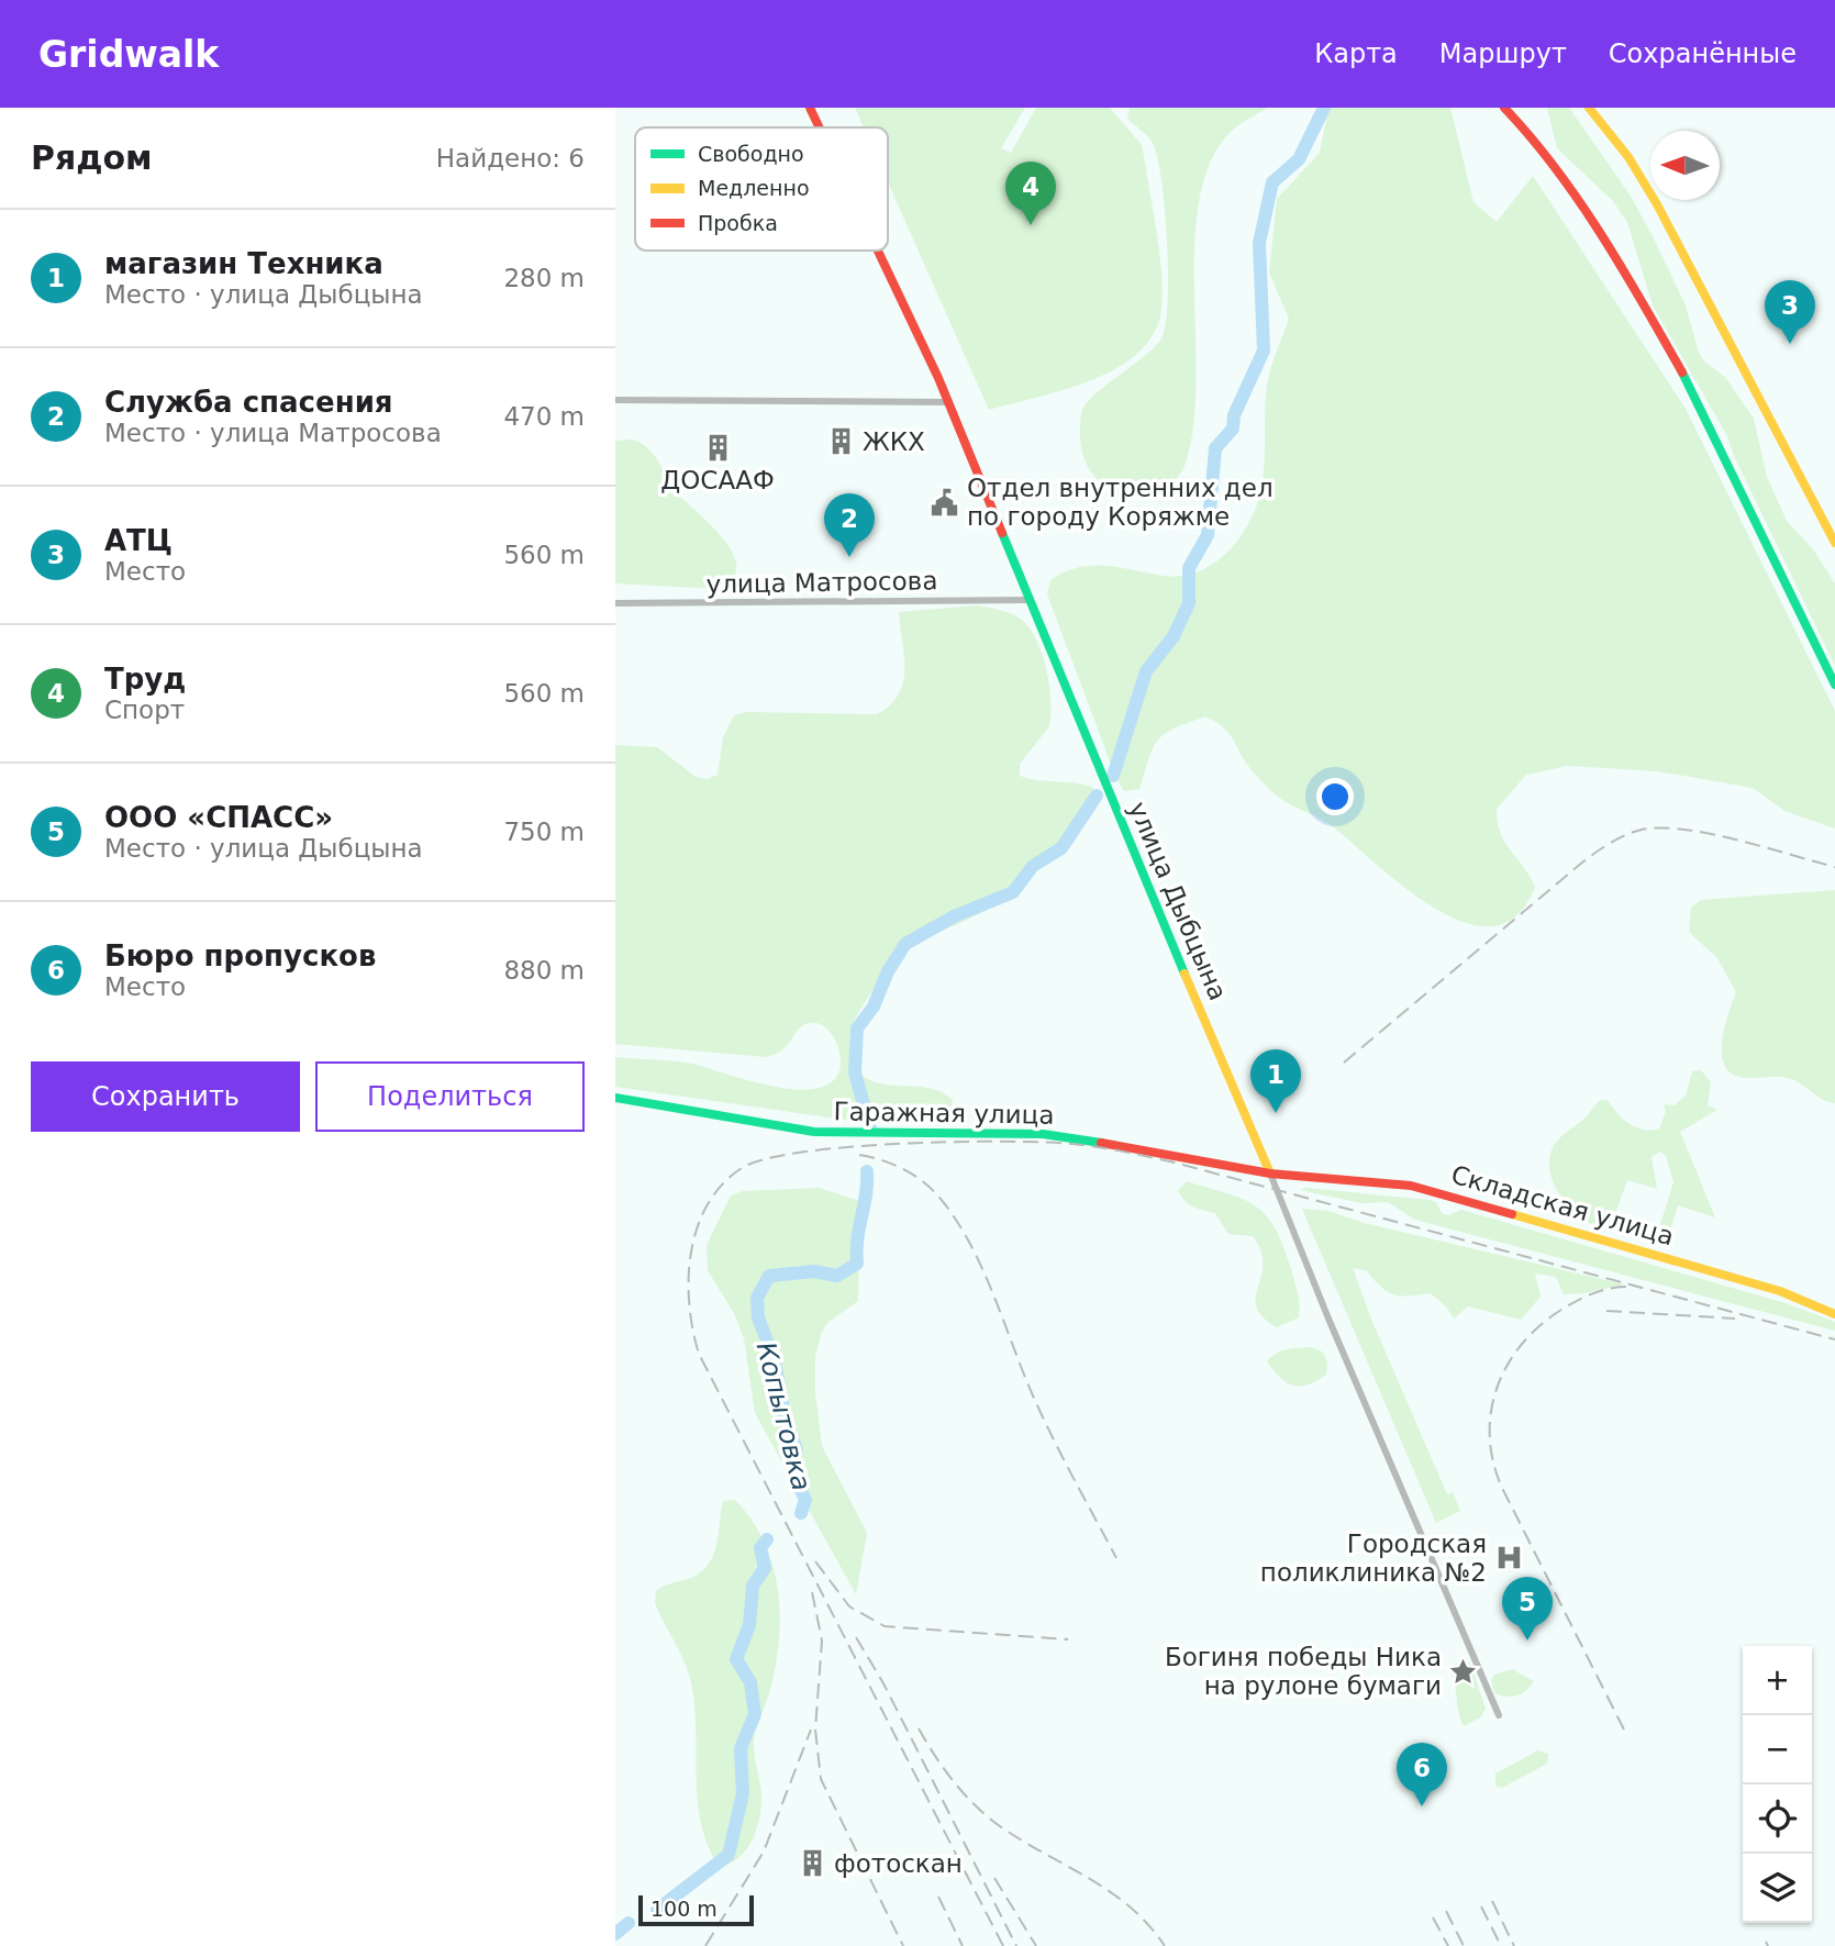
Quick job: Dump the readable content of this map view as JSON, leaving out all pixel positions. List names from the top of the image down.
{
  "streets": {
    "street": [
      "улица Матросова",
      "улица Дыбцына",
      "Гаражная улица",
      "Складская улица"
    ]
  },
  "crossings": [
    ["улица Матросова", "улица Дыбцына"],
    ["улица Дыбцына", "Гаражная улица"],
    ["улица Дыбцына", "Складская улица"],
    ["Гаражная улица", "Складская улица"]
  ],
  "water": ["Копытовка"],
  "places": {
    "building": ["ЖКХ", "ДОСААФ", "фотоскан"],
    "public building": ["Отдел внутренних дел по городу Коряжме"],
    "hospital": ["Городская поликлиника №2"],
    "place": ["Богиня победы Ника на рулоне бумаги"]
  },
  "legend": ["Свободно", "Медленно", "Пробка"],
  "scale_bar": "100 m",
  "north": "left",
  "page": {
    "header": "Gridwalk",
    "nav": ["Карта", "Маршрут", "Сохранённые"],
    "heading": ["Рядом", "Найдено: 6"],
    "pins": [
      "4",
      "3",
      "2",
      "1",
      "5",
      "6"
    ],
    "list": [
      {
        "mark": "1",
        "name": "магазин Техника",
        "note": "Место · улица Дыбцына",
        "value": "280 m"
      },
      {
        "mark": "2",
        "name": "Служба спасения",
        "note": "Место · улица Матросова",
        "value": "470 m"
      },
      {
        "mark": "3",
        "name": "АТЦ",
        "note": "Место",
        "value": "560 m"
      },
      {
        "mark": "4",
        "name": "Труд",
        "note": "Спорт",
        "value": "560 m"
      },
      {
        "mark": "5",
        "name": "ООО «СПАСС»",
        "note": "Место · улица Дыбцына",
        "value": "750 m"
      },
      {
        "mark": "6",
        "name": "Бюро пропусков",
        "note": "Место",
        "value": "880 m"
      }
    ],
    "buttons": ["Сохранить", "Поделиться"],
    "map_buttons": ["+", "−"],
    "scale": "100 m"
  }
}
